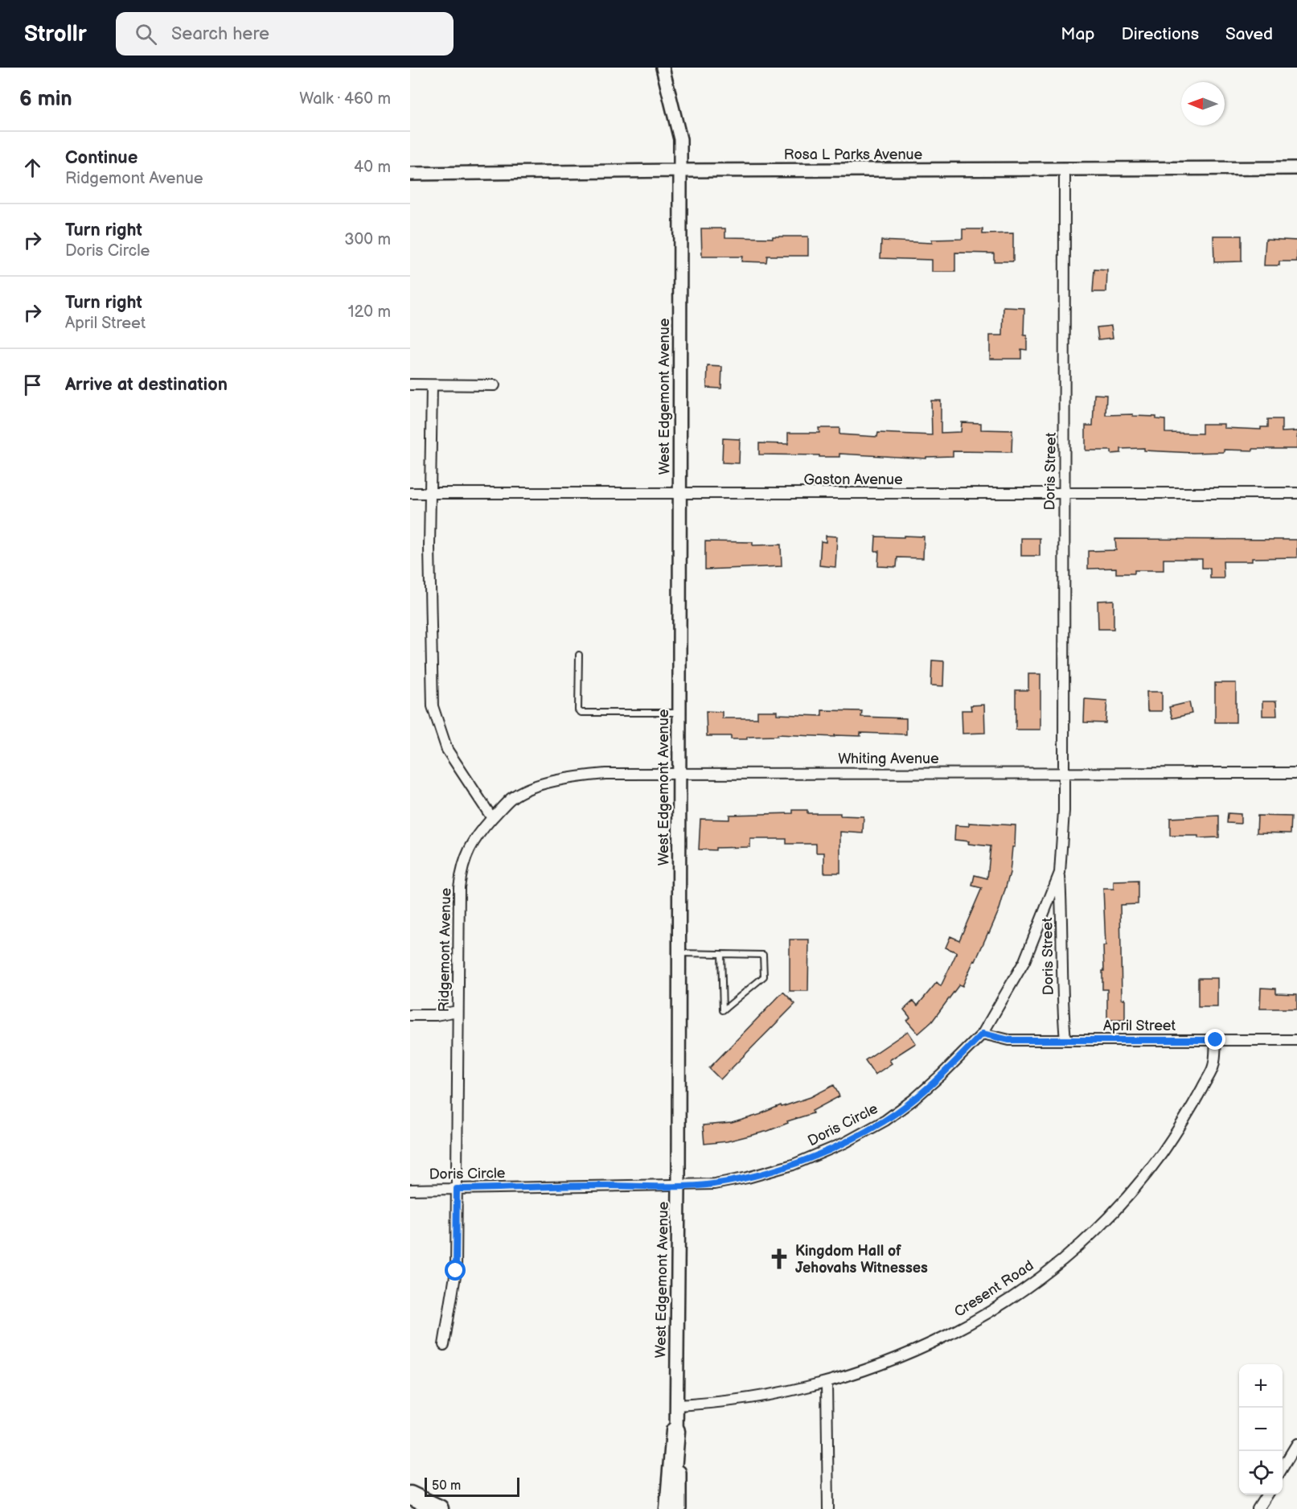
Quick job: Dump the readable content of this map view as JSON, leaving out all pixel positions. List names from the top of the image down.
{
  "streets": {
    "street": [
      "Rosa L Parks Avenue",
      "West Edgemont Avenue",
      "Doris Street",
      "Gaston Avenue",
      "Whiting Avenue",
      "Ridgemont Avenue",
      "April Street",
      "Doris Circle",
      "Cresent Road"
    ]
  },
  "crossings": [
    ["Rosa L Parks Avenue", "West Edgemont Avenue"],
    ["Rosa L Parks Avenue", "Doris Street"],
    ["West Edgemont Avenue", "Gaston Avenue"],
    ["West Edgemont Avenue", "Whiting Avenue"],
    ["West Edgemont Avenue", "Doris Circle"],
    ["West Edgemont Avenue", "Cresent Road"],
    ["Doris Street", "Gaston Avenue"],
    ["Doris Street", "Whiting Avenue"],
    ["Doris Street", "April Street"],
    ["Doris Street", "Doris Circle"],
    ["Whiting Avenue", "Ridgemont Avenue"],
    ["Whiting Avenue", "Doris Circle"],
    ["Ridgemont Avenue", "Doris Circle"],
    ["April Street", "Doris Circle"],
    ["April Street", "Cresent Road"]
  ],
  "places": {
    "church": ["Kingdom Hall of Jehovahs Witnesses"]
  },
  "scale_bar": "50 m",
  "north": "left",
  "page": {
    "header": "Strollr",
    "search": "Search here",
    "nav": ["Map", "Directions", "Saved"],
    "heading": ["6 min", "Walk · 460 m"],
    "list": [
      ["Continue", "Ridgemont Avenue", "40 m"],
      ["Turn right", "Doris Circle", "300 m"],
      ["Turn right", "April Street", "120 m"],
      "Arrive at destination"
    ],
    "map_buttons": ["+", "−"],
    "scale": "50 m"
  }
}
